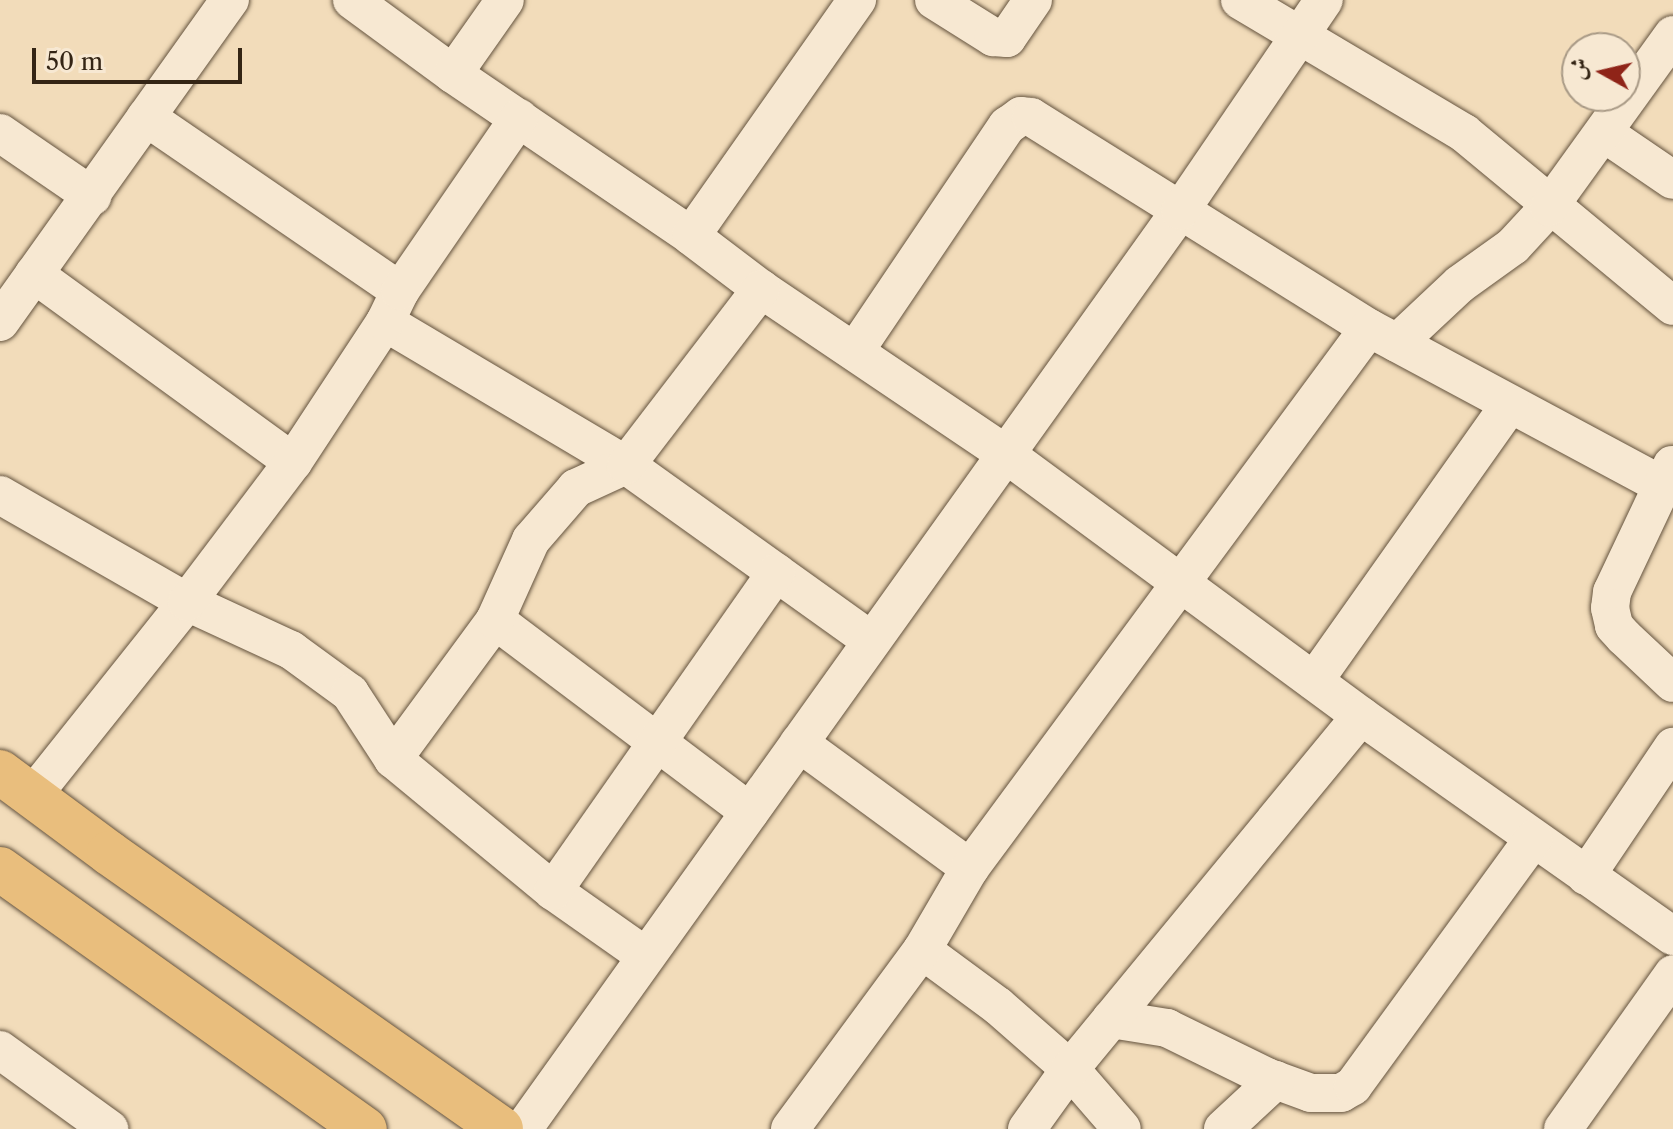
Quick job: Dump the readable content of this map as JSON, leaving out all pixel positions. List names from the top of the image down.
{
  "scale_bar": "50 m",
  "north": "left"
}
